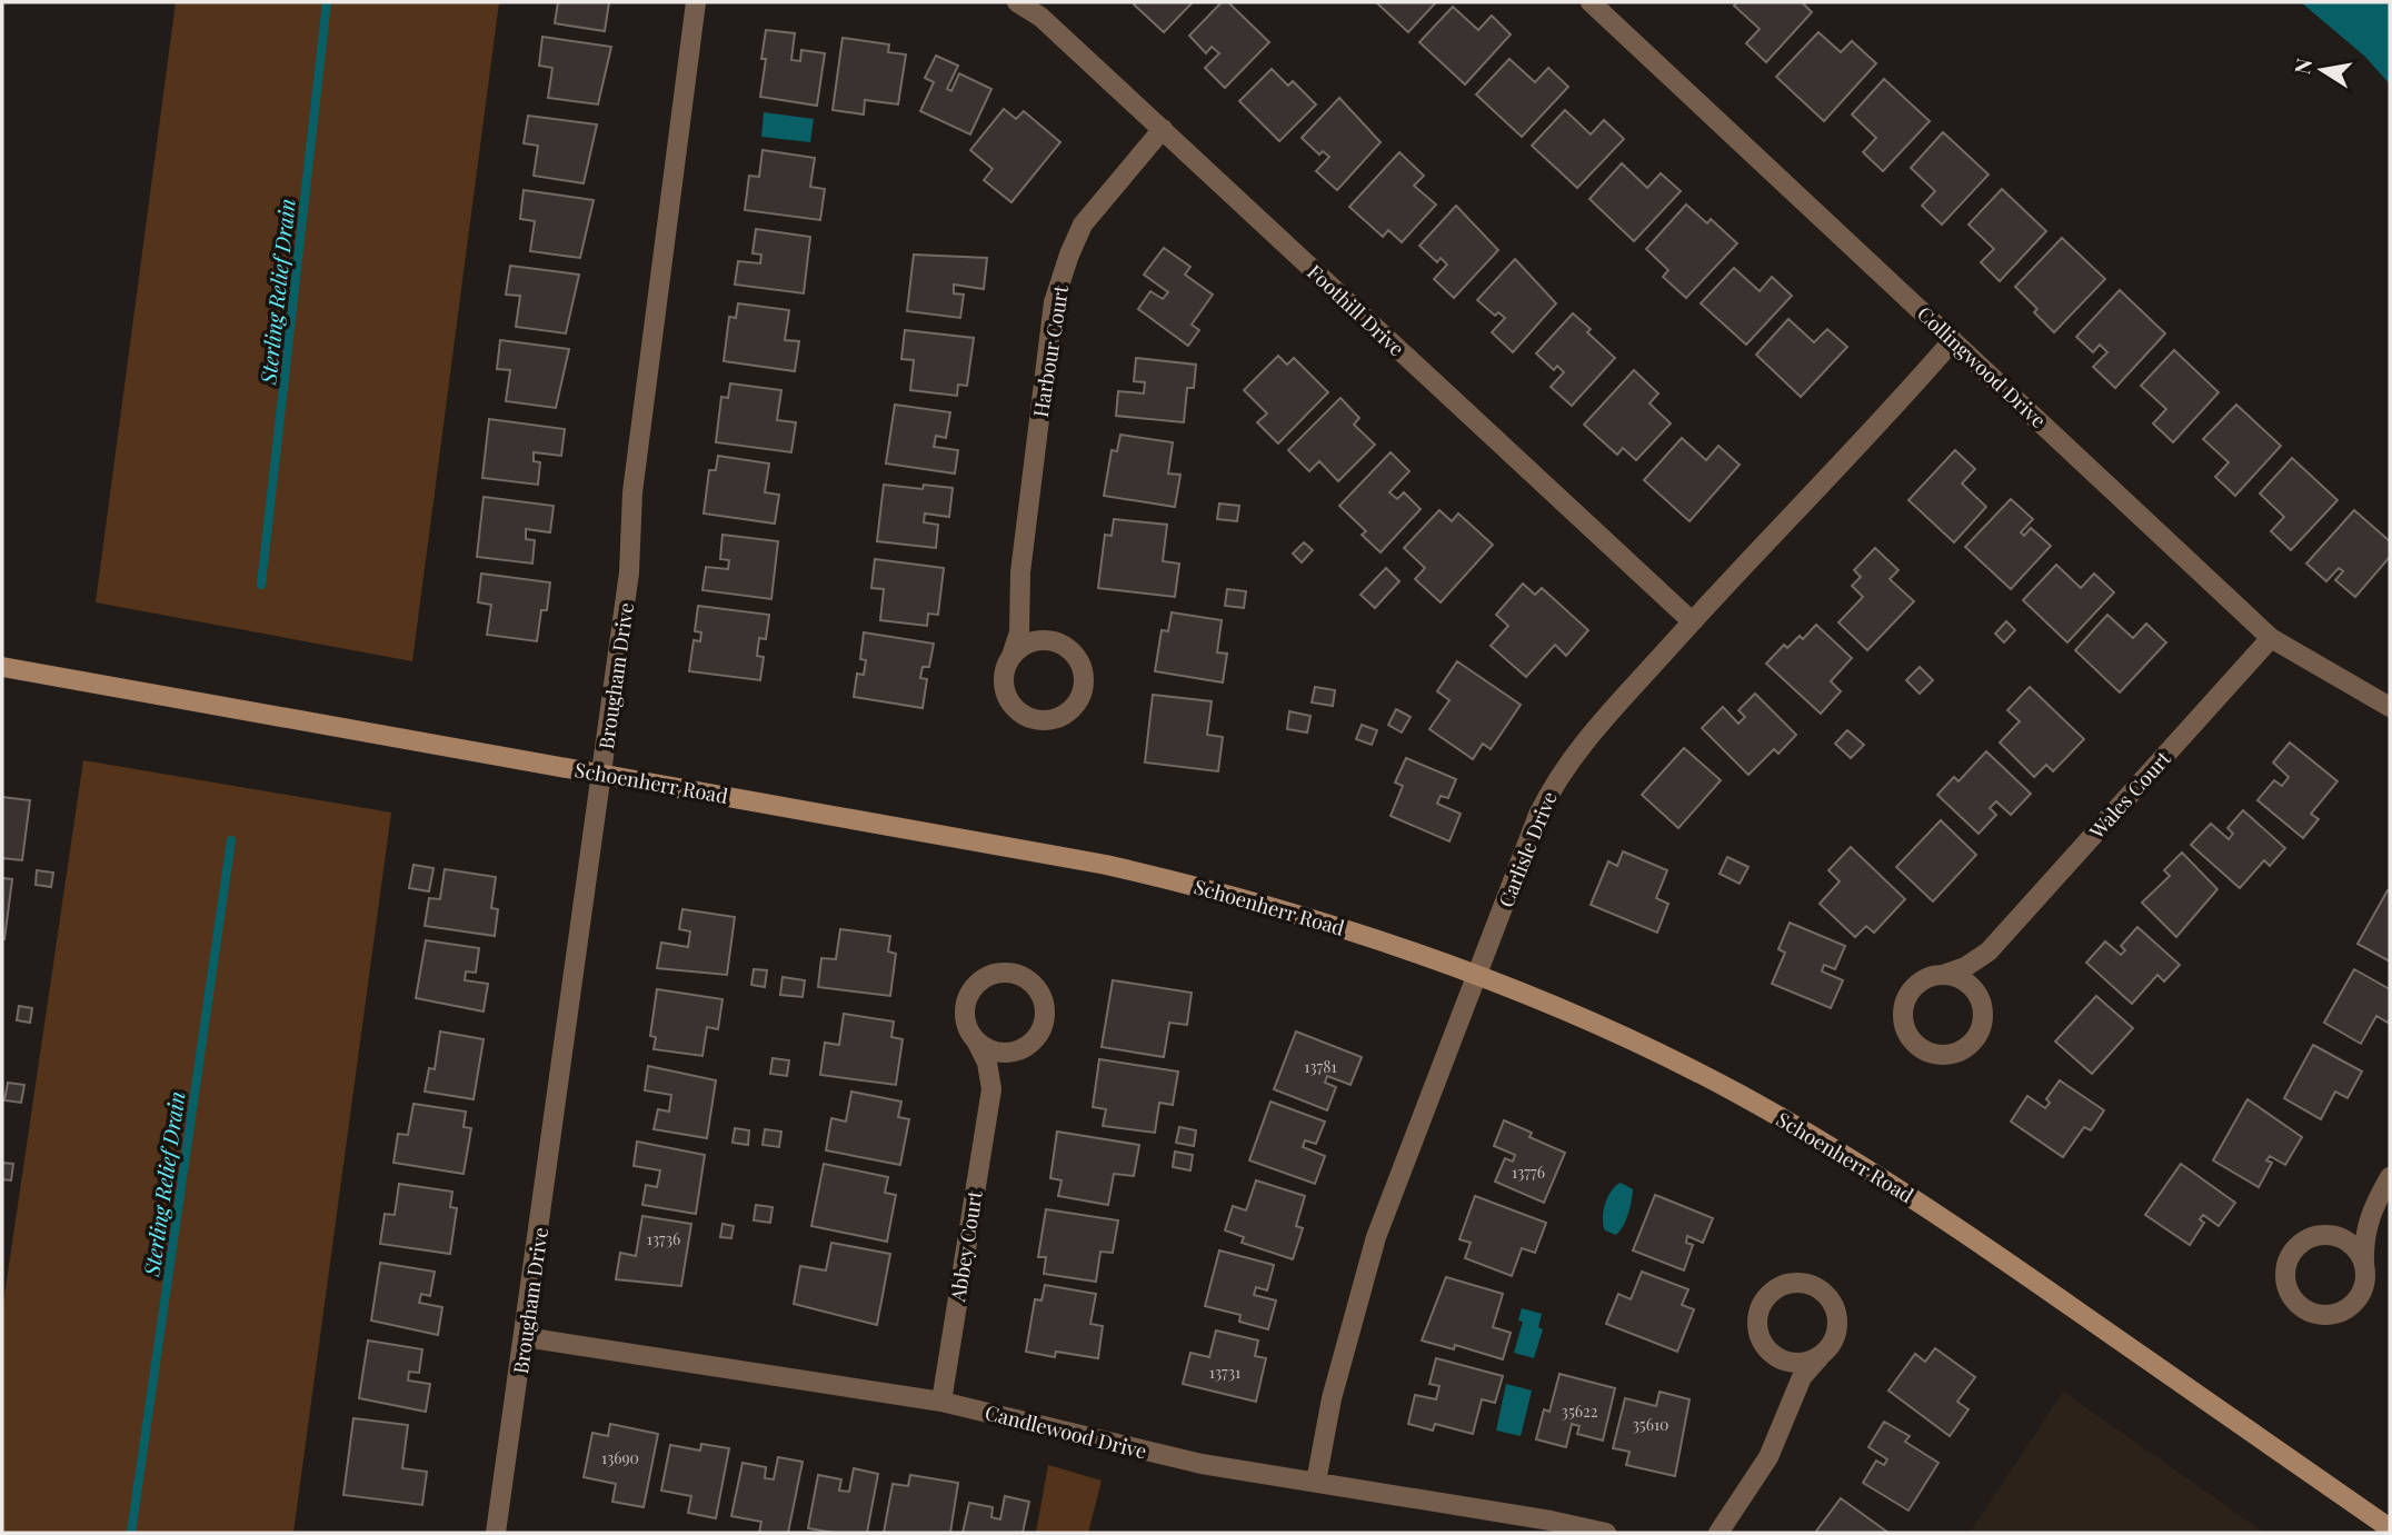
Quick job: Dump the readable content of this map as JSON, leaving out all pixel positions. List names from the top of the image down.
{
  "streets": {
    "main road": ["Schoenherr Road"],
    "street": [
      "Foothill Drive",
      "Harbour Court",
      "Collingwood Drive",
      "Brougham Drive",
      "Wales Court",
      "Carlisle Drive",
      "Abbey Court",
      "Candlewood Drive"
    ]
  },
  "crossings": [
    ["Foothill Drive", "Harbour Court"],
    ["Foothill Drive", "Carlisle Drive"],
    ["Collingwood Drive", "Wales Court"],
    ["Collingwood Drive", "Carlisle Drive"],
    ["Brougham Drive", "Schoenherr Road"],
    ["Brougham Drive", "Candlewood Drive"],
    ["Schoenherr Road", "Carlisle Drive"],
    ["Carlisle Drive", "Candlewood Drive"],
    ["Abbey Court", "Candlewood Drive"]
  ],
  "water": ["Sterling Relief Drain"],
  "house_numbers": [
    "13781",
    "13776",
    "13736",
    "13731",
    "35622",
    "35610",
    "13690"
  ],
  "north": "left"
}
